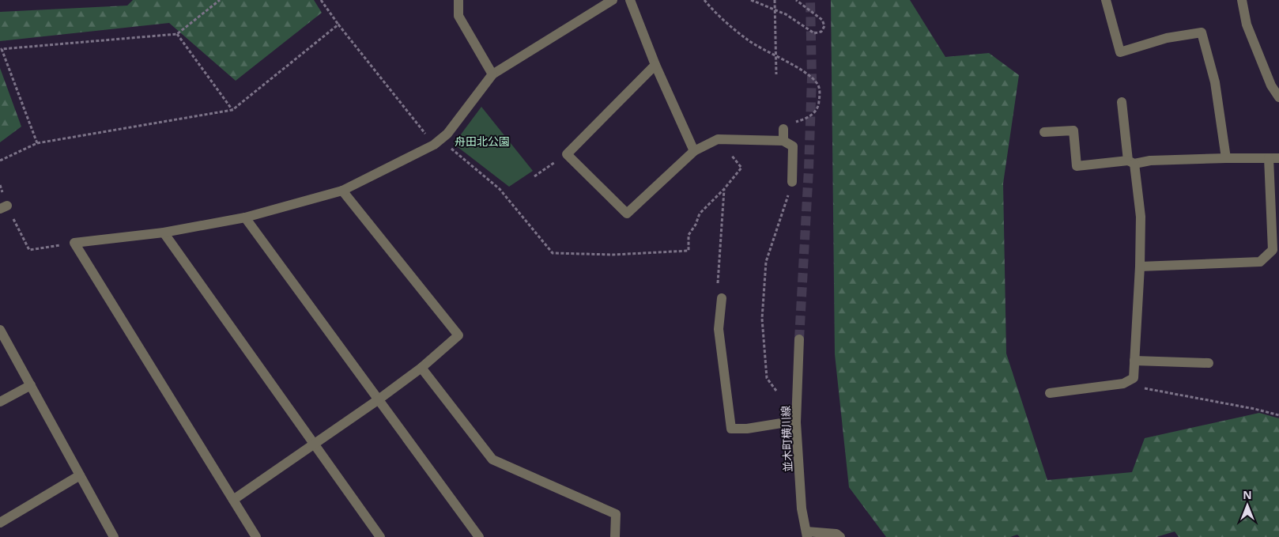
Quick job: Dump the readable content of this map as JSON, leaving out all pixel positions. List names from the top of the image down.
{
  "streets": {
    "street": ["並木町横川線"]
  },
  "parks": ["舟田北公園"],
  "north": "top"
}
